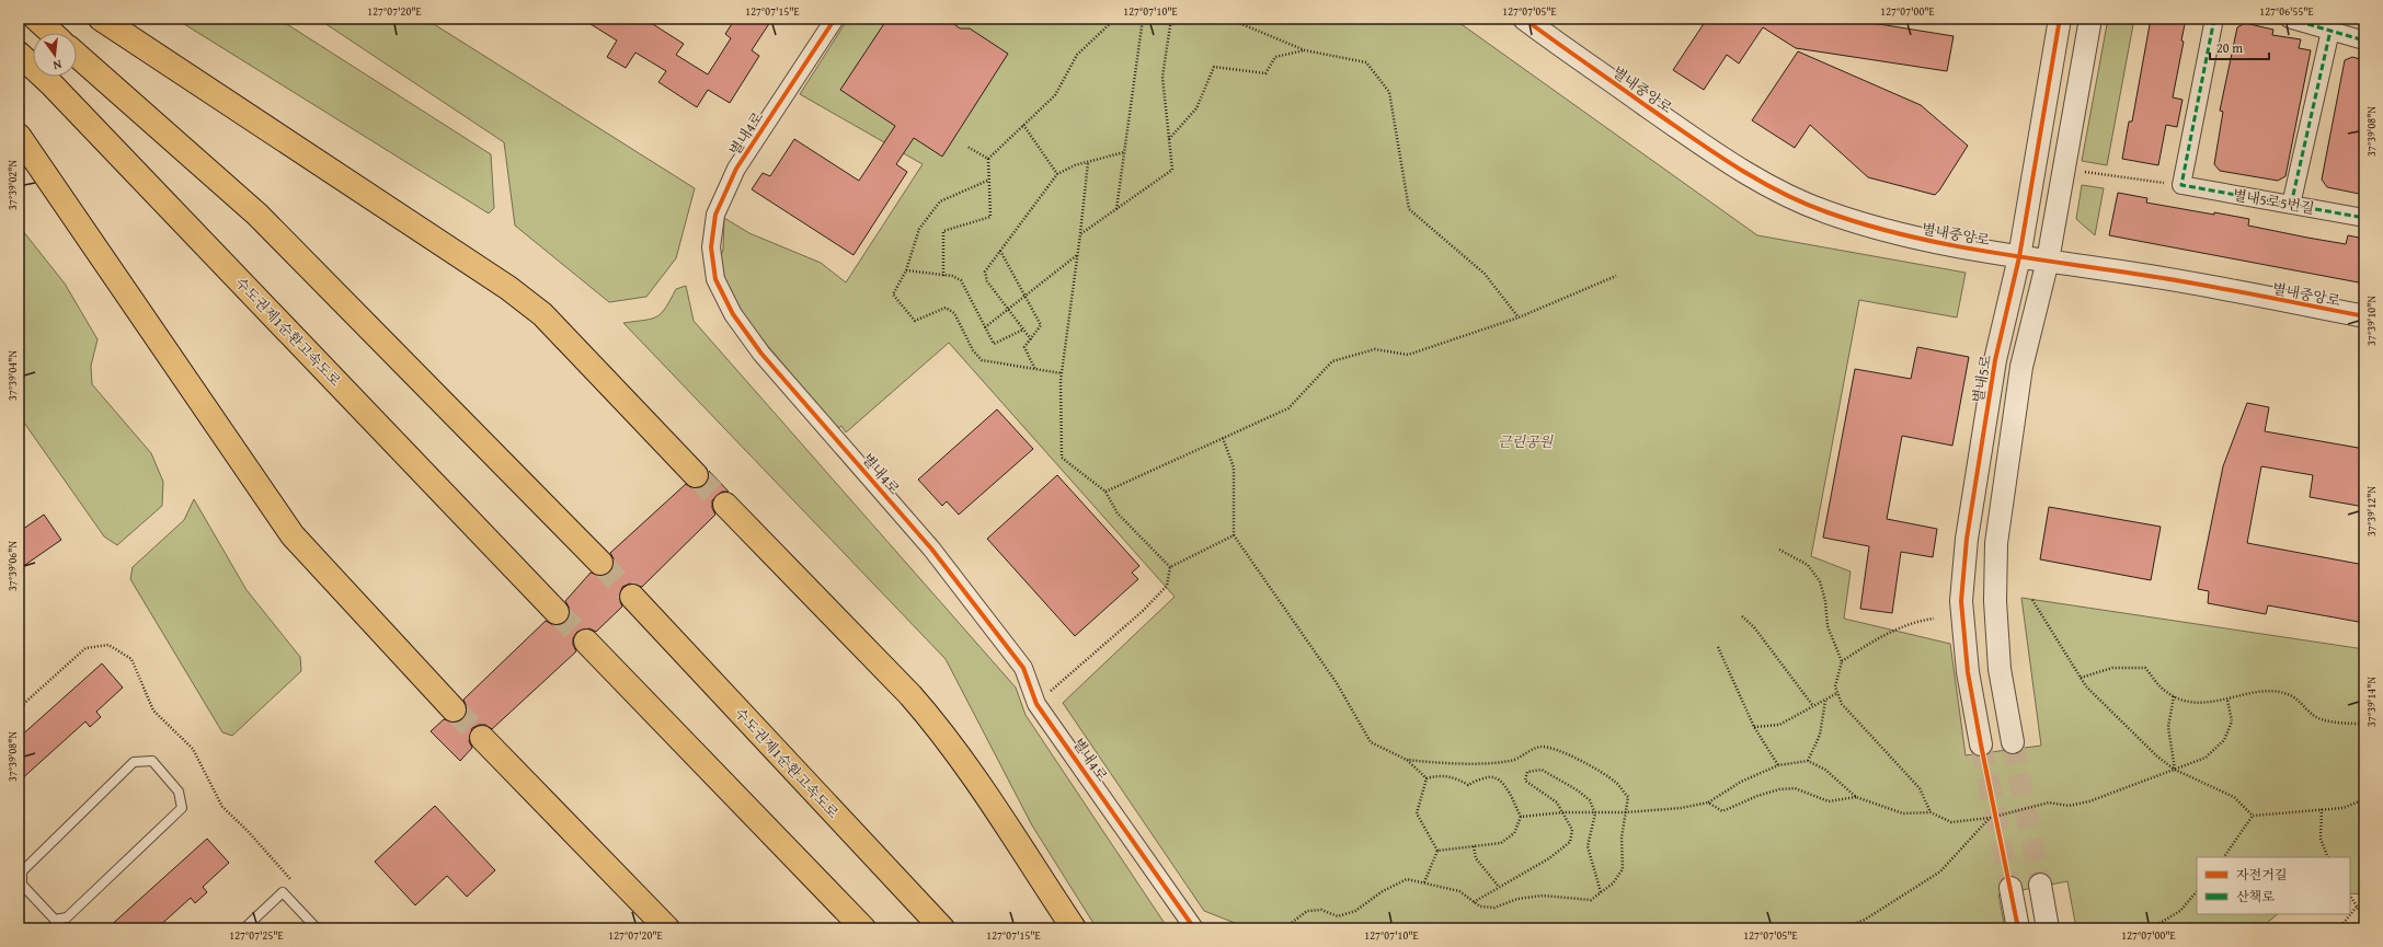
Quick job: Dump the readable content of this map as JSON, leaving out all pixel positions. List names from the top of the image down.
{
  "streets": {
    "highway": ["수도권제1순환고속도로"],
    "street": [
      "별내중앙로",
      "별내4로",
      "별내5로5번길",
      "별내5로"
    ]
  },
  "crossings": [
    ["별내중앙로", "별내5로"]
  ],
  "parks": ["근린공원"],
  "legend": ["자전거길", "산책로"],
  "scale_bar": "20 m",
  "north": "bottom",
  "coordinates": [
    "127°07'20\"E",
    "127°07'15\"E",
    "127°07'10\"E",
    "127°07'05\"E",
    "127°07'00\"E",
    "127°06'55\"E",
    "37°39'08\"N",
    "37°39'02\"N",
    "37°39'10\"N",
    "37°39'04\"N",
    "37°39'12\"N",
    "37°39'06\"N",
    "37°39'14\"N",
    "127°07'25\"E"
  ]
}
